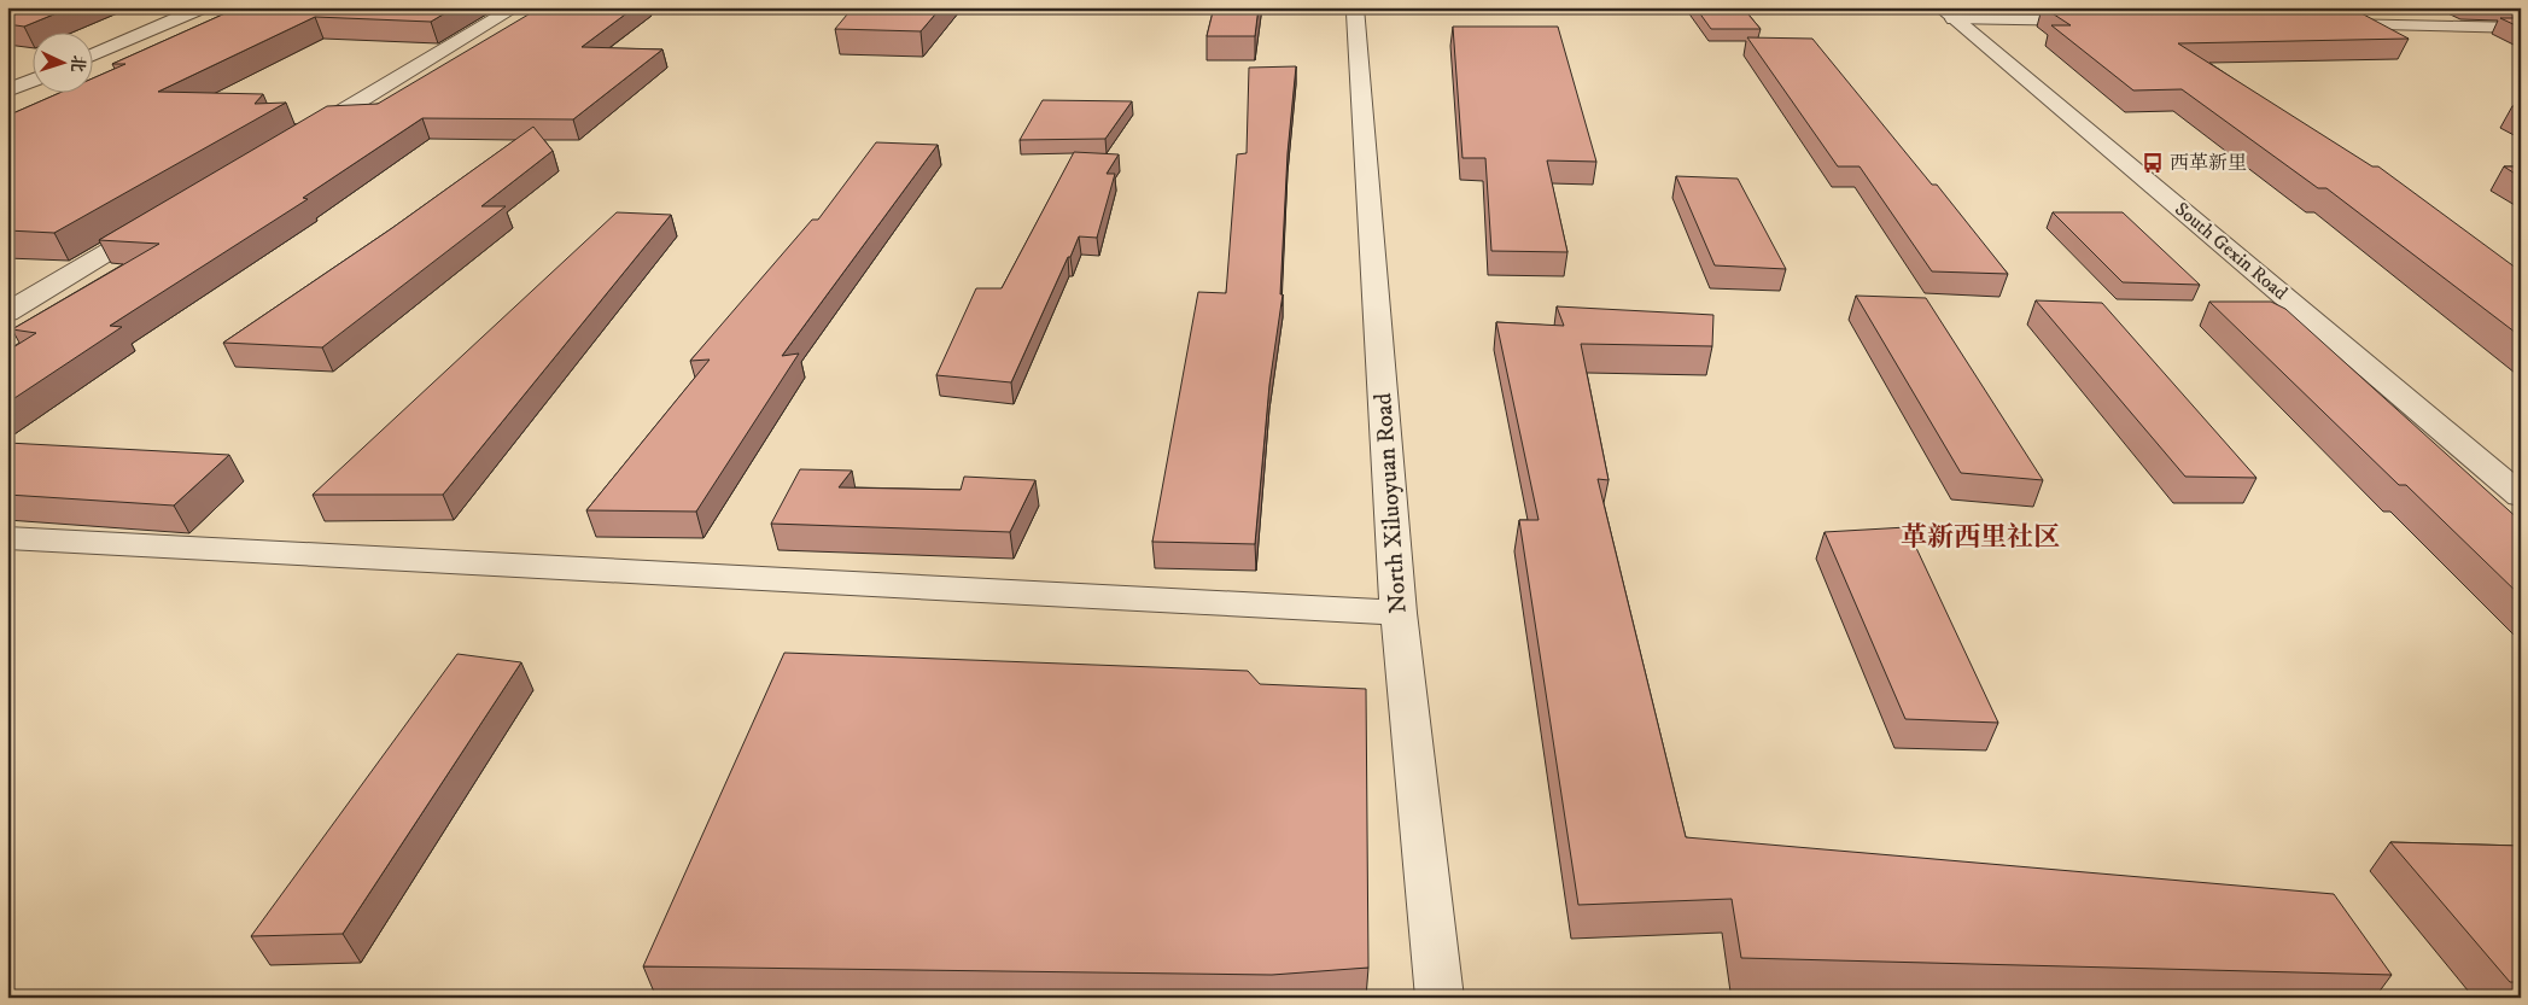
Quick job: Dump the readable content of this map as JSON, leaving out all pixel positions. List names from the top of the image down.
{
  "streets": {
    "street": ["South Gexin Road", "North Xiluoyuan Road"]
  },
  "districts": ["革新西里社区"],
  "places": {
    "bus stop": ["西革新里"]
  },
  "north": "right"
}
